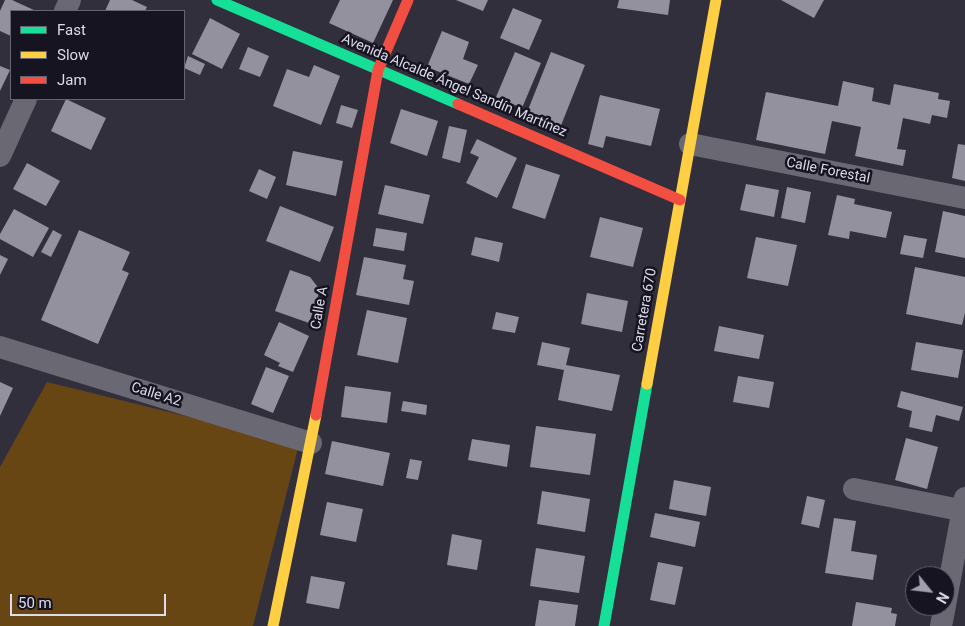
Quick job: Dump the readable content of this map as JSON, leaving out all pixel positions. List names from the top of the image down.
{
  "streets": {
    "street": [
      "Avenida Alcalde Ángel Sandín Martínez",
      "Calle Forestal",
      "Calle A",
      "Carretera 670",
      "Calle A2"
    ]
  },
  "crossings": [
    ["Avenida Alcalde Ángel Sandín Martínez", "Calle A"],
    ["Avenida Alcalde Ángel Sandín Martínez", "Carretera 670"],
    ["Calle Forestal", "Carretera 670"],
    ["Calle A", "Calle A2"]
  ],
  "legend": ["Fast", "Slow", "Jam"],
  "scale_bar": "50 m",
  "north": "bottom right"
}
